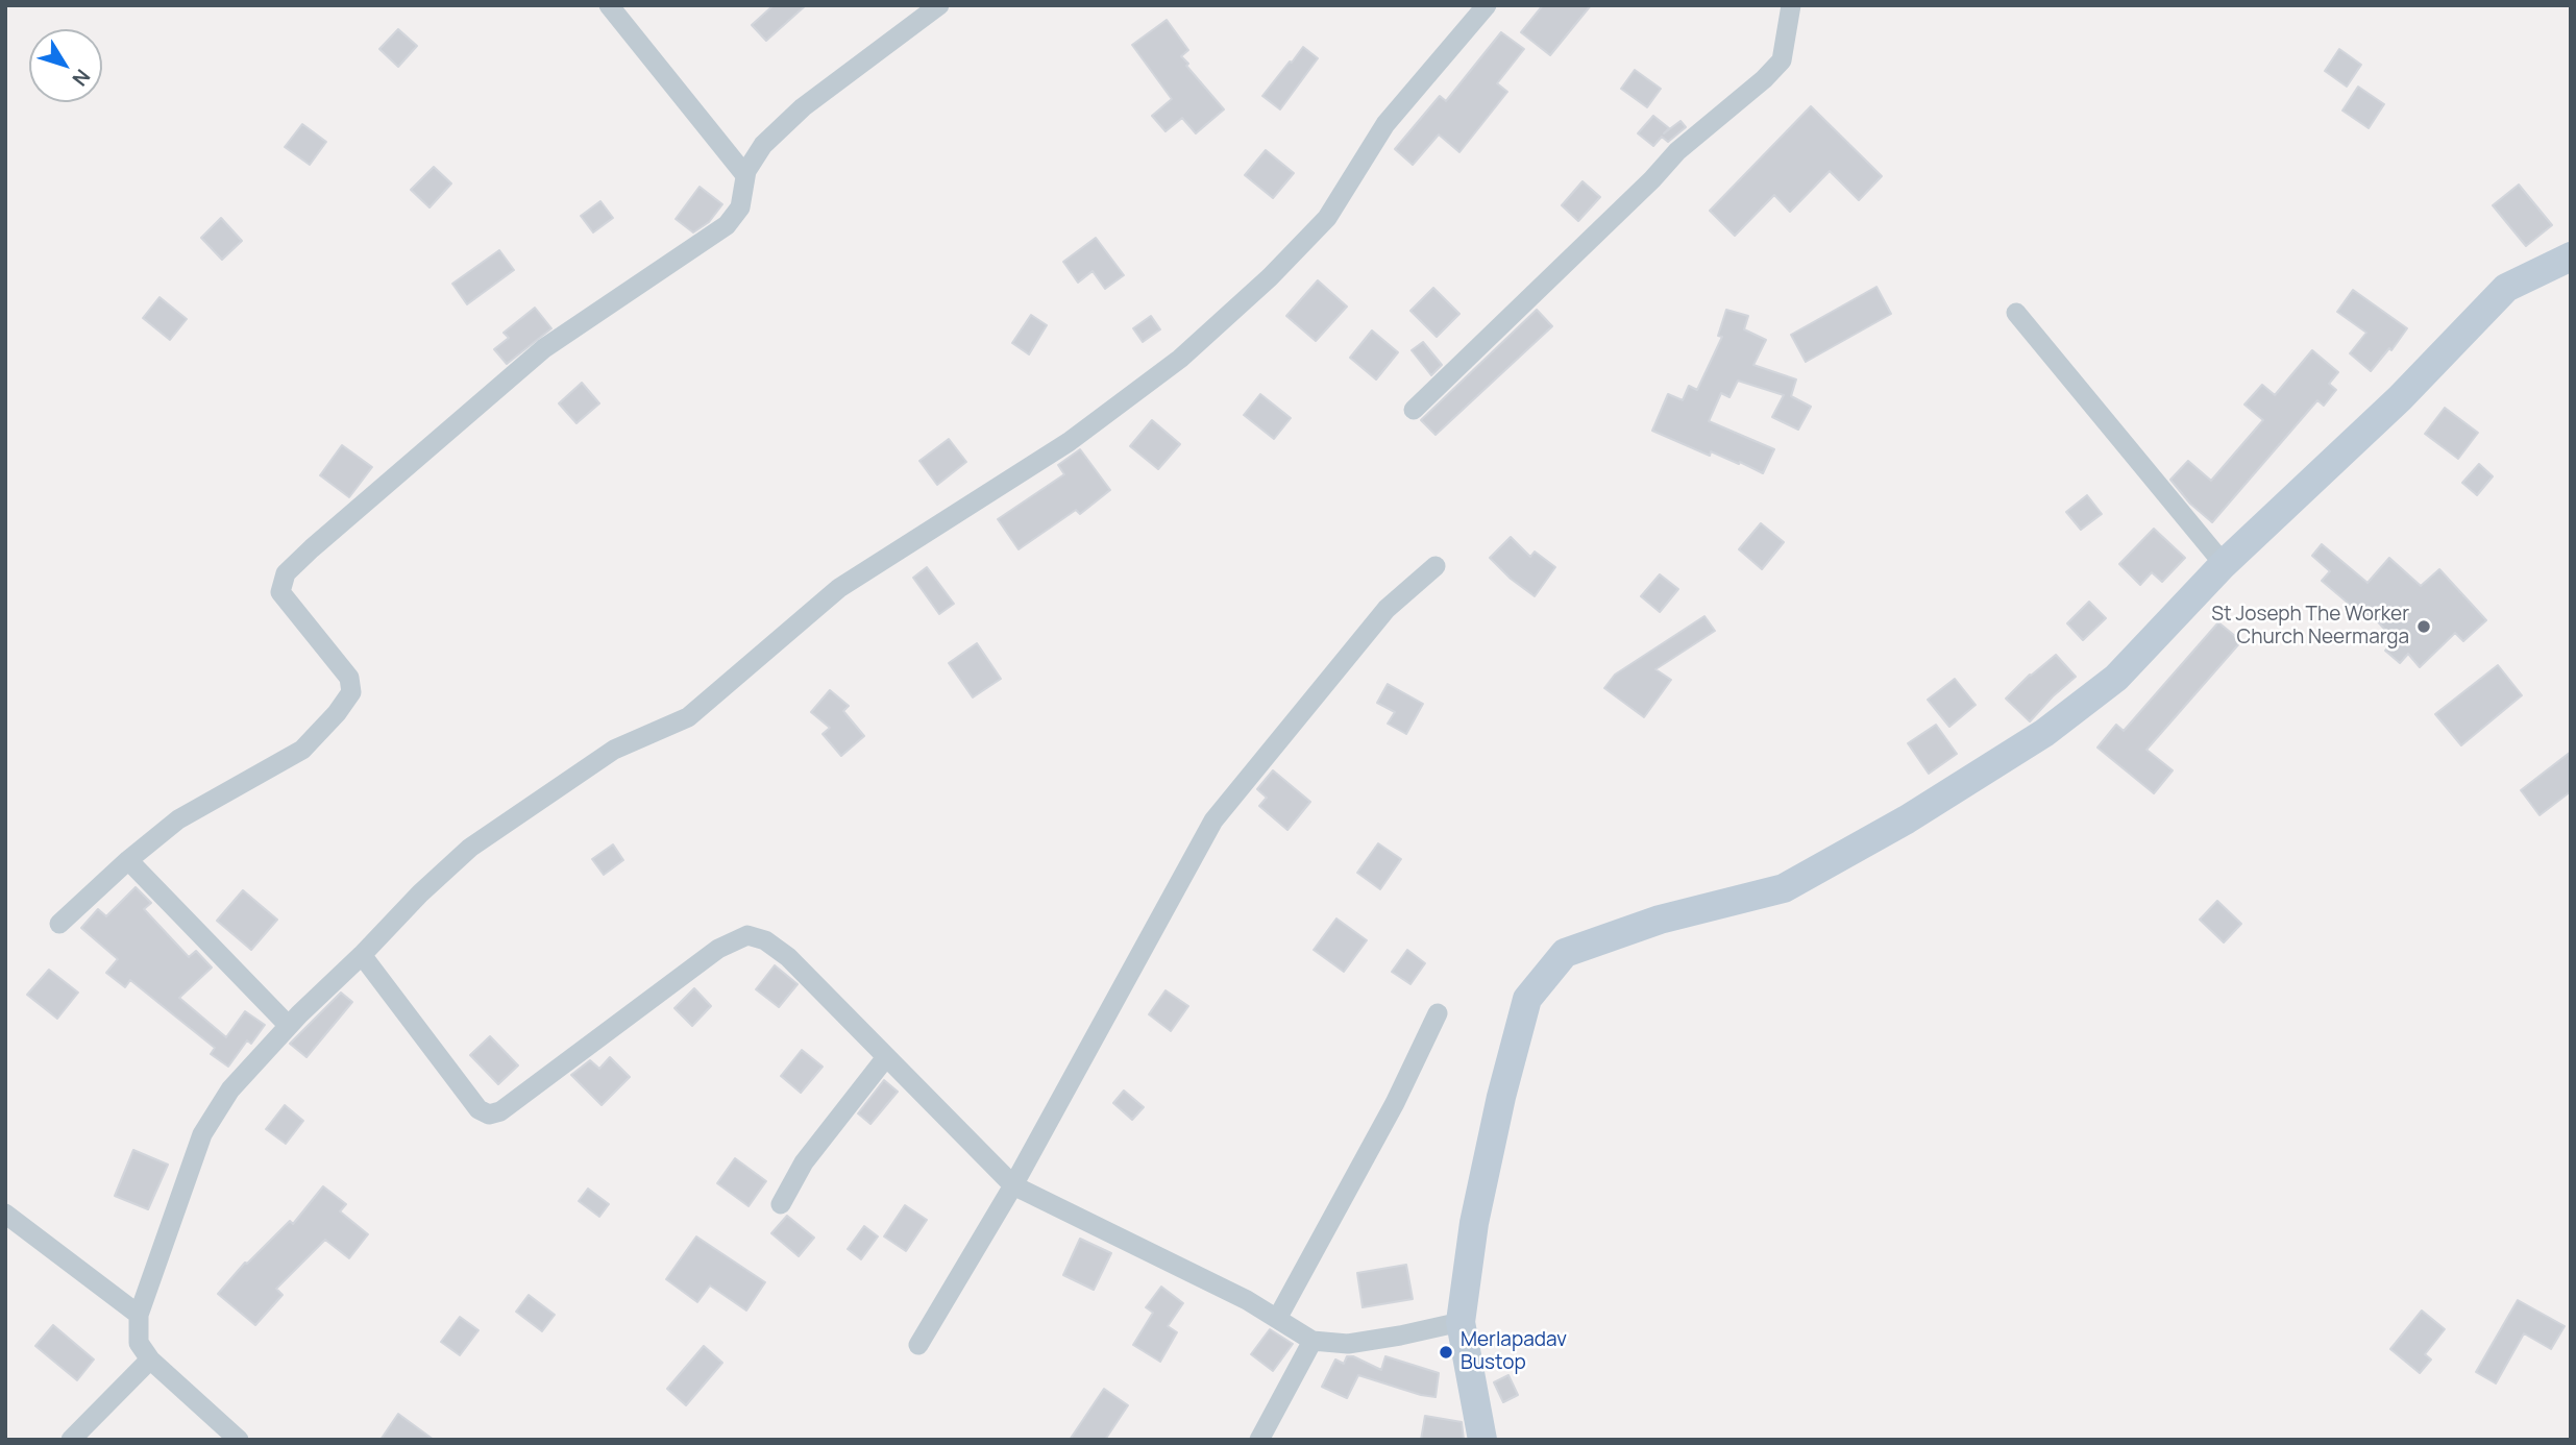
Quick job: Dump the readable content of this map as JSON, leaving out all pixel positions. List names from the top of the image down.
{
  "places": ["St Joseph The Worker Church Neermarga", "Merlapadav Bustop"],
  "north": "bottom right"
}
